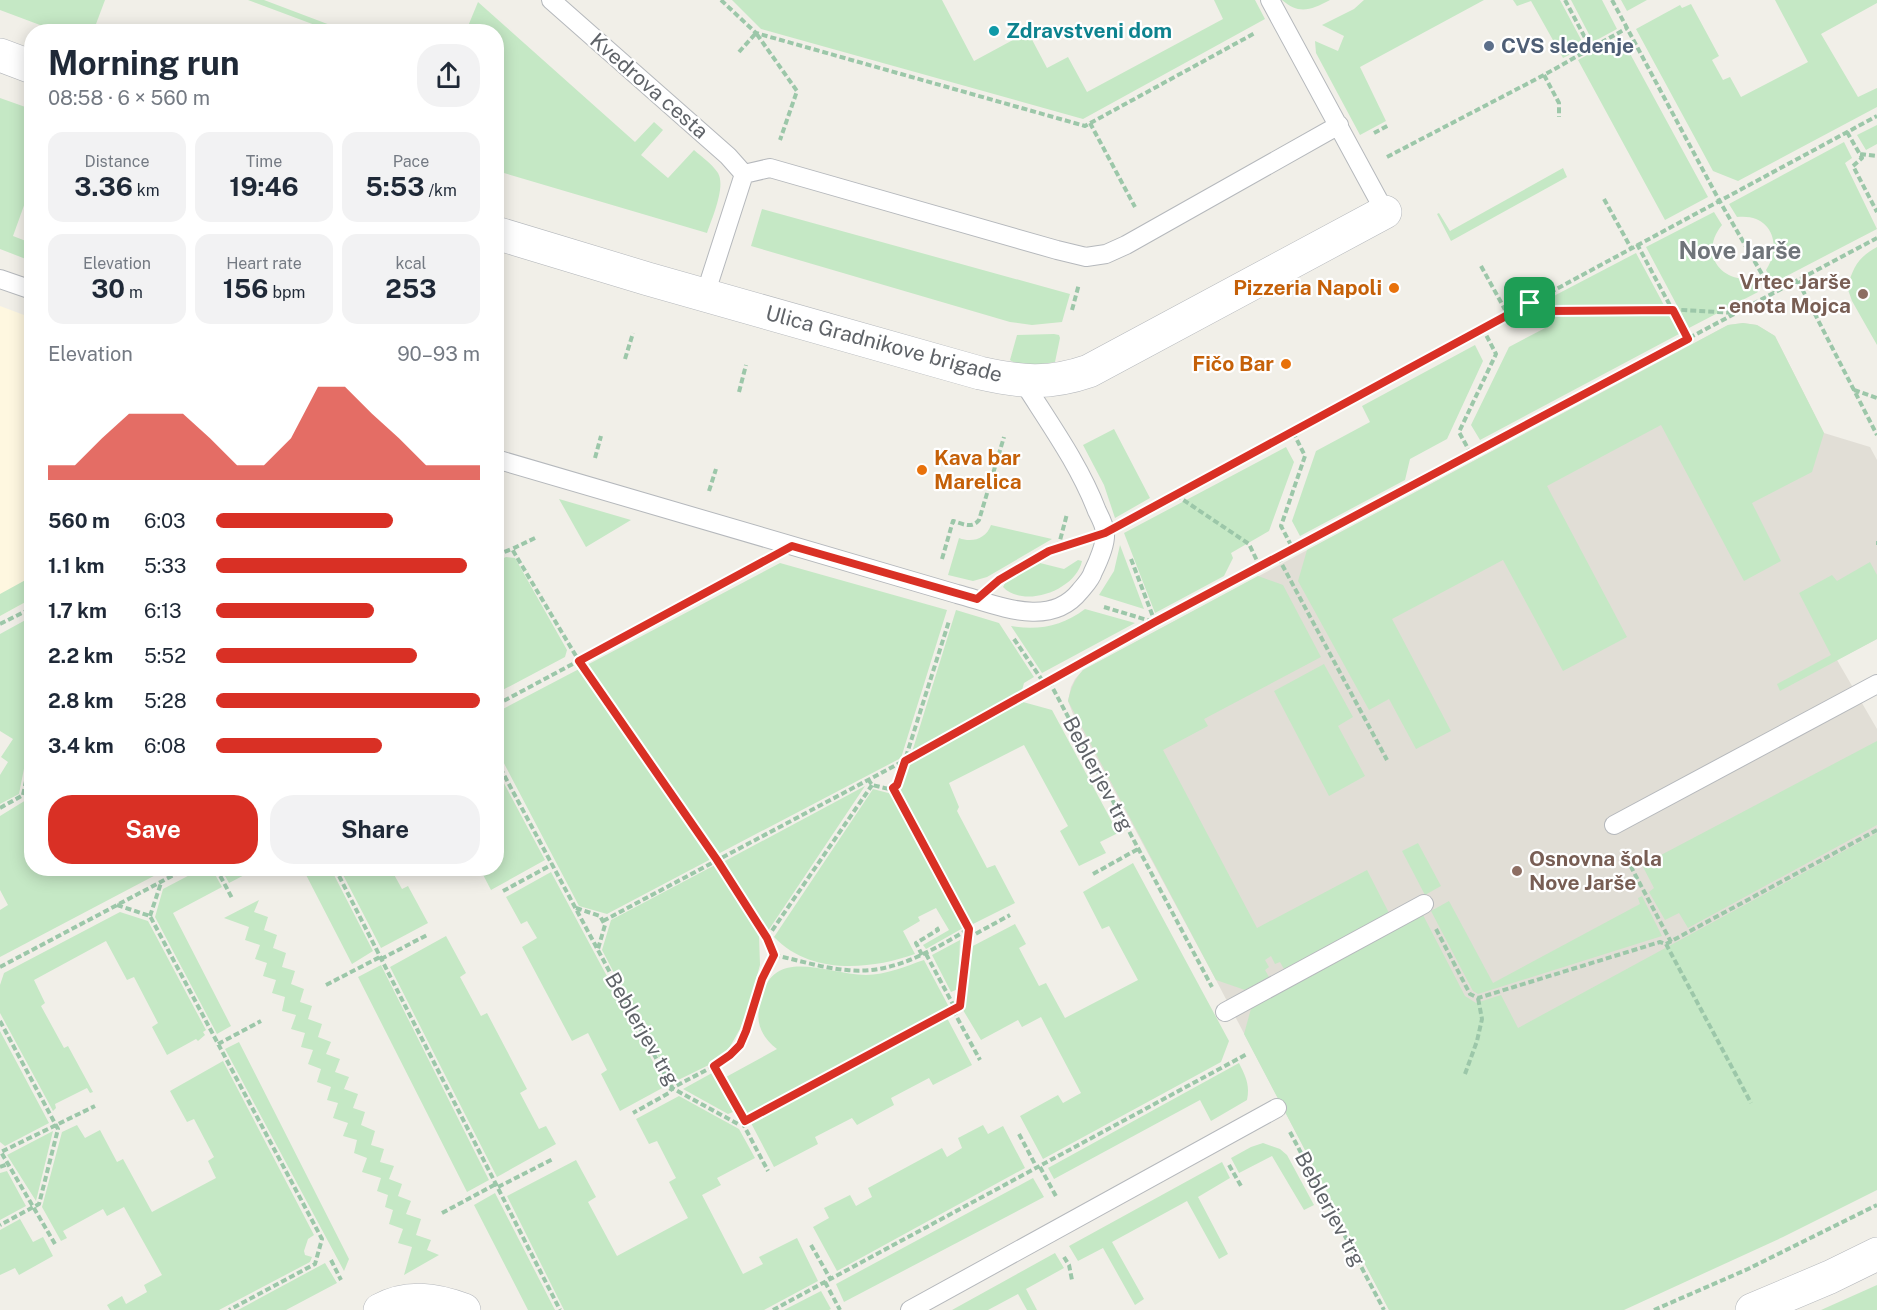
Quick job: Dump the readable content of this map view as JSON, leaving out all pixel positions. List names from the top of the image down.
{
  "streets": {
    "street": ["Ulica Gradnikove brigade"],
    "lane": ["Kvedrova cesta"],
    "path": ["Beblerjev trg"]
  },
  "districts": ["Nove Jarše"],
  "places": [
    "Zdravstveni dom",
    "CVS sledenje",
    "Pizzeria Napoli",
    "Vrtec Jarše - enota Mojca",
    "Fičo Bar",
    "Kava bar Marelica",
    "Osnovna šola Nove Jarše"
  ],
  "page": {
    "heading": ["Morning run", "08:58 · 6 × 560 m"],
    "stats": [
      ["Distance", "3.36 km"],
      ["Time", "19:46"],
      ["Pace", "5:53 /km"],
      ["Elevation", "30 m"],
      ["Heart rate", "156 bpm"],
      ["kcal", "253"]
    ],
    "chart": ["Elevation", "90–93 m"],
    "list": [
      {
        "name": "560 m",
        "note": "6:03"
      },
      {
        "name": "1.1 km",
        "note": "5:33"
      },
      {
        "name": "1.7 km",
        "note": "6:13"
      },
      {
        "name": "2.2 km",
        "note": "5:52"
      },
      {
        "name": "2.8 km",
        "note": "5:28"
      },
      {
        "name": "3.4 km",
        "note": "6:08"
      }
    ],
    "buttons": ["Save", "Share"]
  }
}
